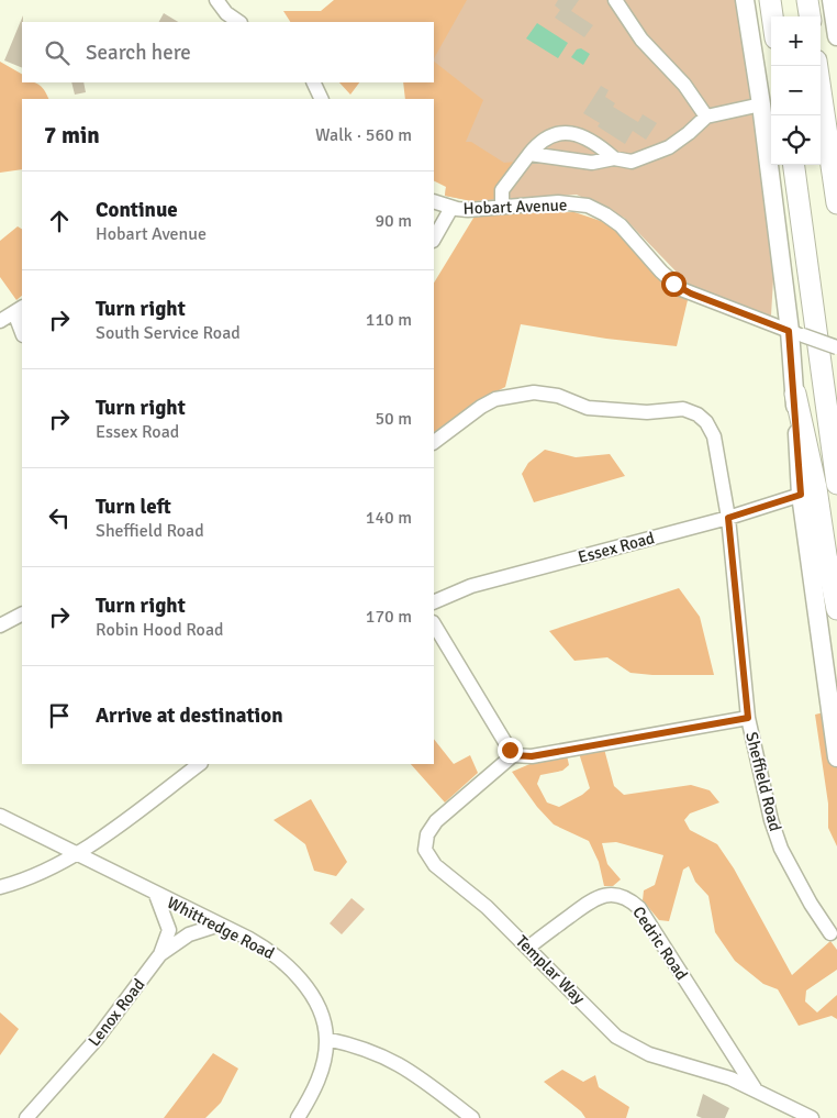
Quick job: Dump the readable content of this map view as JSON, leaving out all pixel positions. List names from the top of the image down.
{
  "streets": {
    "street": [
      "Hobart Avenue",
      "Essex Road",
      "Sheffield Road",
      "Whittredge Road",
      "Cedric Road",
      "Templar Way",
      "Lenox Road"
    ]
  },
  "crossings": [
    ["Essex Road", "Sheffield Road"],
    ["Whittredge Road", "Lenox Road"],
    ["Cedric Road", "Templar Way"]
  ],
  "page": {
    "map_buttons": ["+", "−"],
    "search": "Search here",
    "heading": ["7 min", "Walk · 560 m"],
    "list": [
      ["Continue", "Hobart Avenue", "90 m"],
      ["Turn right", "South Service Road", "110 m"],
      ["Turn right", "Essex Road", "50 m"],
      ["Turn left", "Sheffield Road", "140 m"],
      ["Turn right", "Robin Hood Road", "170 m"],
      "Arrive at destination"
    ]
  }
}
